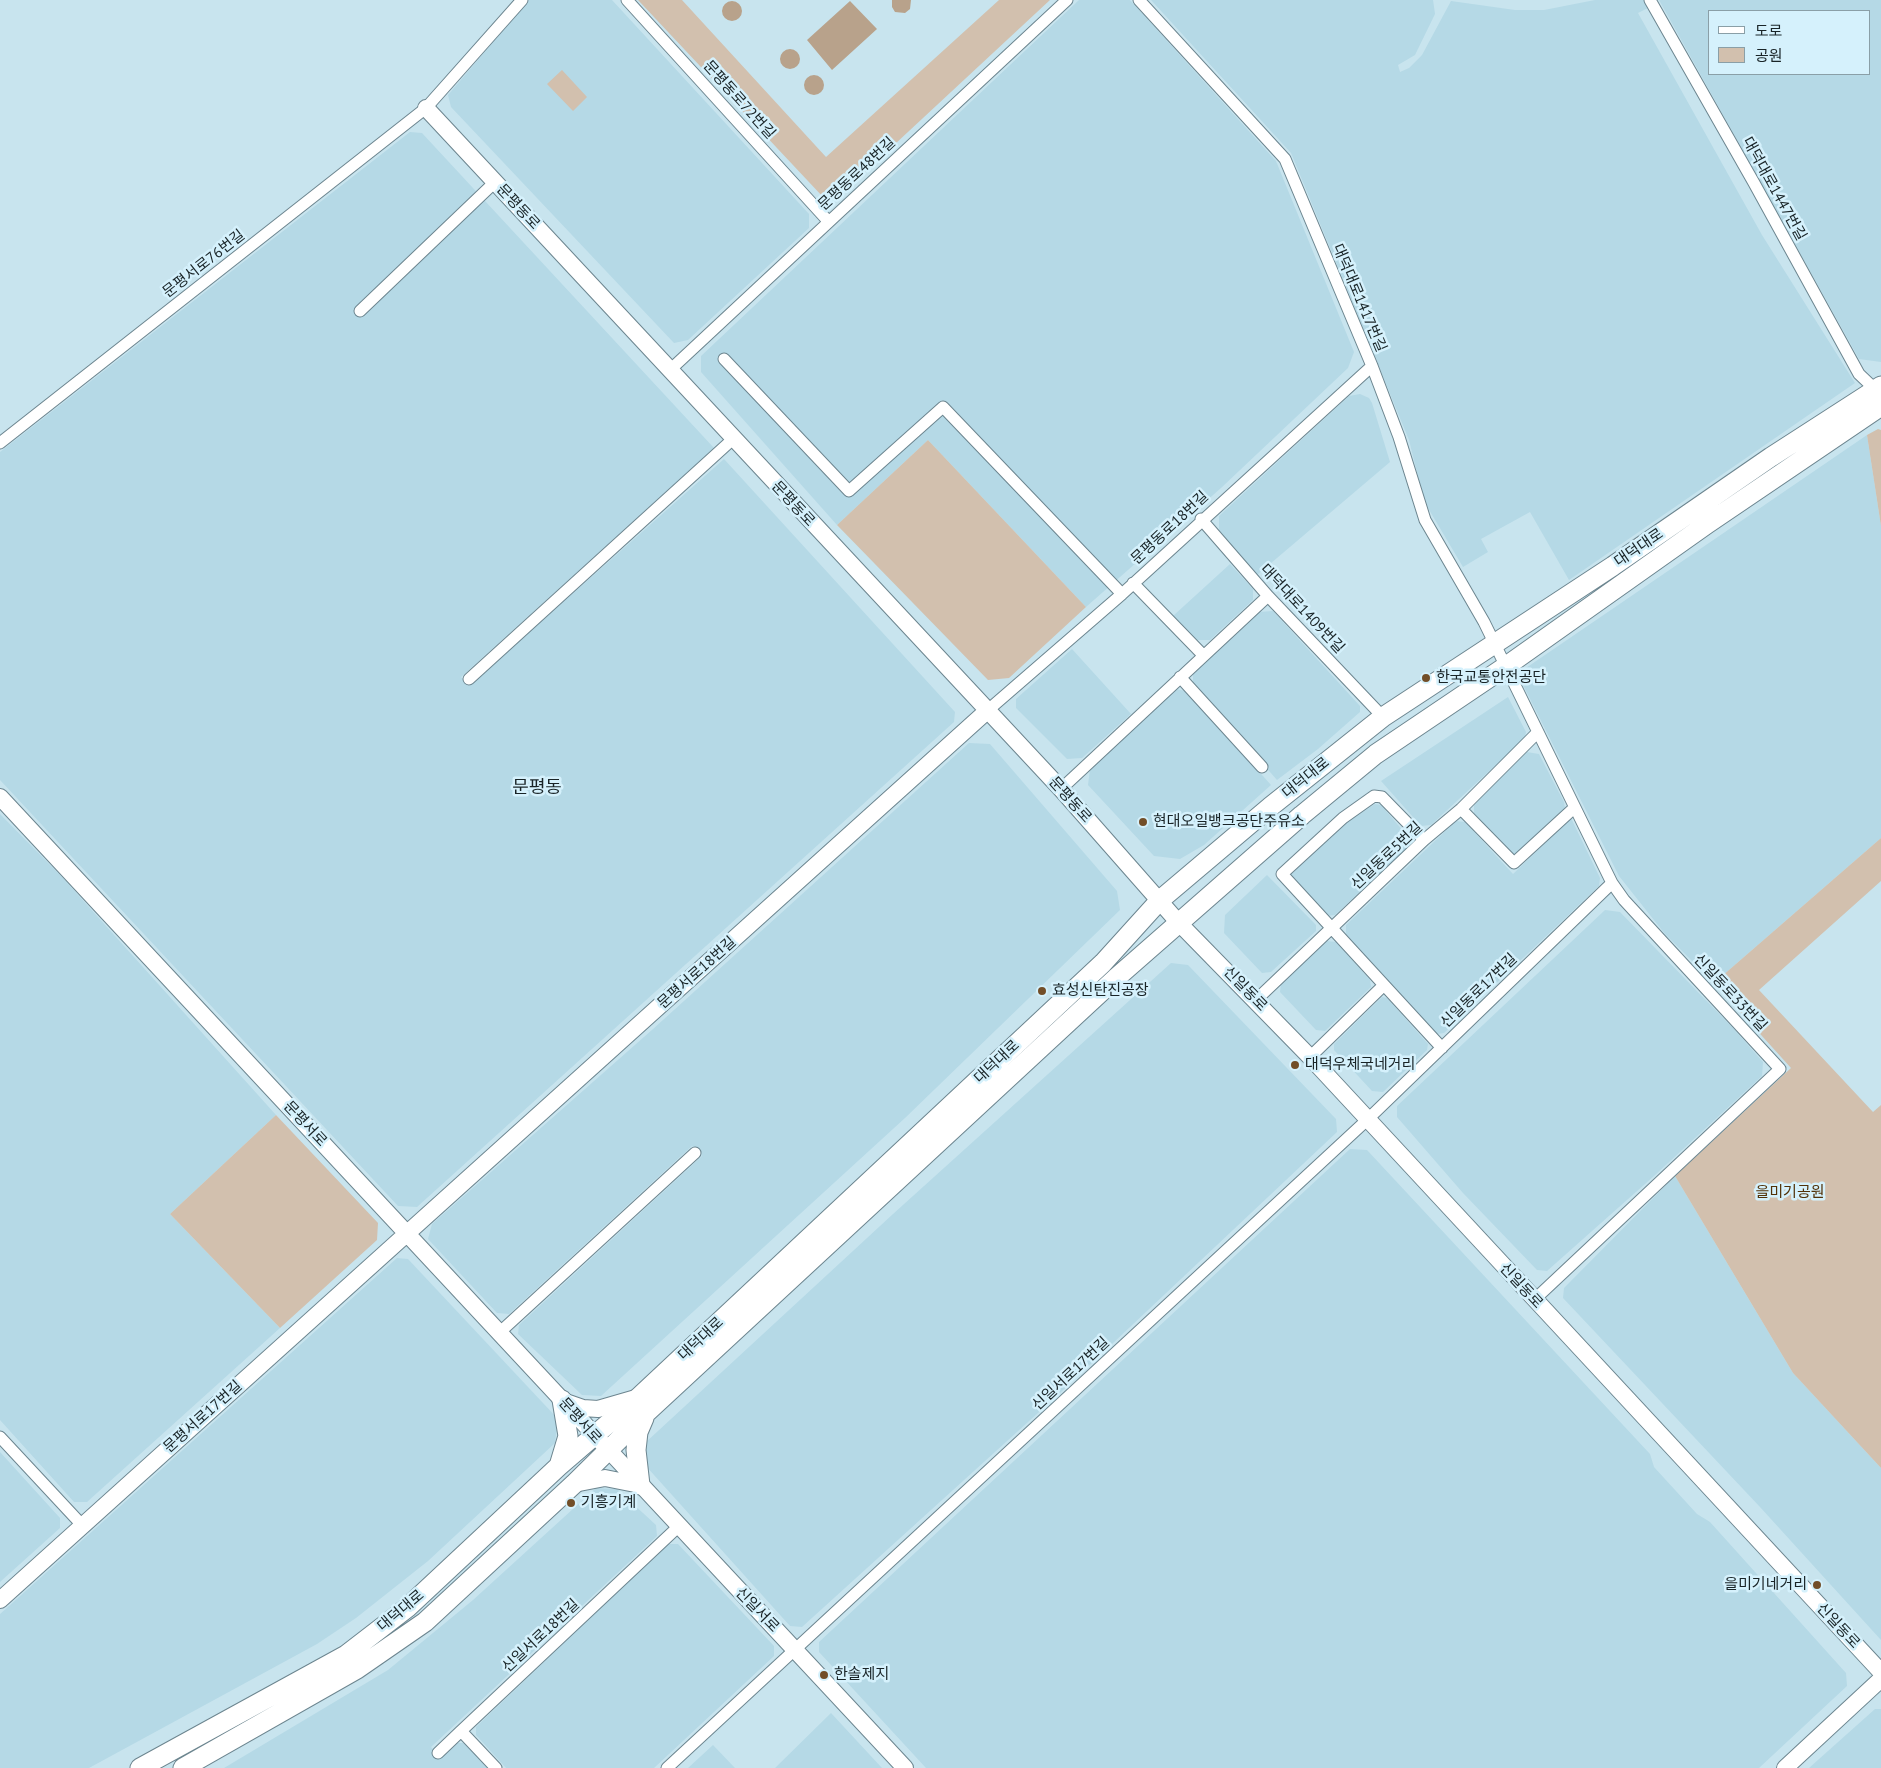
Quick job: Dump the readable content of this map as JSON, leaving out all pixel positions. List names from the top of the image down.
{
  "streets": {
    "main road": [
      "문평동로",
      "대덕대로",
      "문평서로18번길",
      "신일동로",
      "문평서로",
      "문평서로17번길",
      "신일서로"
    ],
    "street": [
      "문평동로72번길",
      "문평동로48번길",
      "대덕대로1447번길",
      "문평서로76번길",
      "대덕대로1417번길",
      "문평동로18번길",
      "대덕대로1409번길",
      "신일동로5번길",
      "신일동로17번길",
      "신일동로33번길",
      "신일서로17번길",
      "신일서로18번길"
    ]
  },
  "crossings": [
    ["문평동로72번길", "문평동로48번길"],
    ["문평동로48번길", "문평동로"],
    ["대덕대로1447번길", "대덕대로"],
    ["문평동로", "문평서로76번길"],
    ["문평동로", "문평동로18번길"],
    ["문평동로", "대덕대로"],
    ["문평동로", "문평서로18번길"],
    ["문평동로", "신일동로"],
    ["대덕대로1417번길", "문평동로18번길"],
    ["대덕대로1417번길", "대덕대로"],
    ["대덕대로1417번길", "신일동로33번길"],
    ["문평동로18번길", "대덕대로1409번길"],
    ["문평동로18번길", "문평서로18번길"],
    ["대덕대로", "대덕대로1409번길"],
    ["대덕대로", "신일동로"],
    ["대덕대로", "신일동로33번길"],
    ["대덕대로", "문평서로"],
    ["대덕대로", "신일서로"],
    ["신일동로5번길", "신일동로"],
    ["신일동로5번길", "신일동로33번길"],
    ["문평서로18번길", "문평서로"],
    ["문평서로18번길", "문평서로17번길"],
    ["신일동로", "신일동로17번길"],
    ["신일동로", "신일동로33번길"],
    ["신일동로", "신일서로17번길"],
    ["신일동로17번길", "신일동로33번길"],
    ["신일동로17번길", "신일서로17번길"],
    ["문평서로", "문평서로17번길"],
    ["문평서로", "신일서로"],
    ["신일서로17번길", "신일서로"],
    ["신일서로", "신일서로18번길"]
  ],
  "districts": ["문평동"],
  "parks": ["을미기공원"],
  "places": [
    "한국교통안전공단",
    "현대오일뱅크공단주유소",
    "효성신탄진공장",
    "대덕우체국네거리",
    "기흥기계",
    "을미기네거리",
    "한솔제지"
  ],
  "legend": ["도로", "공원"]
}
